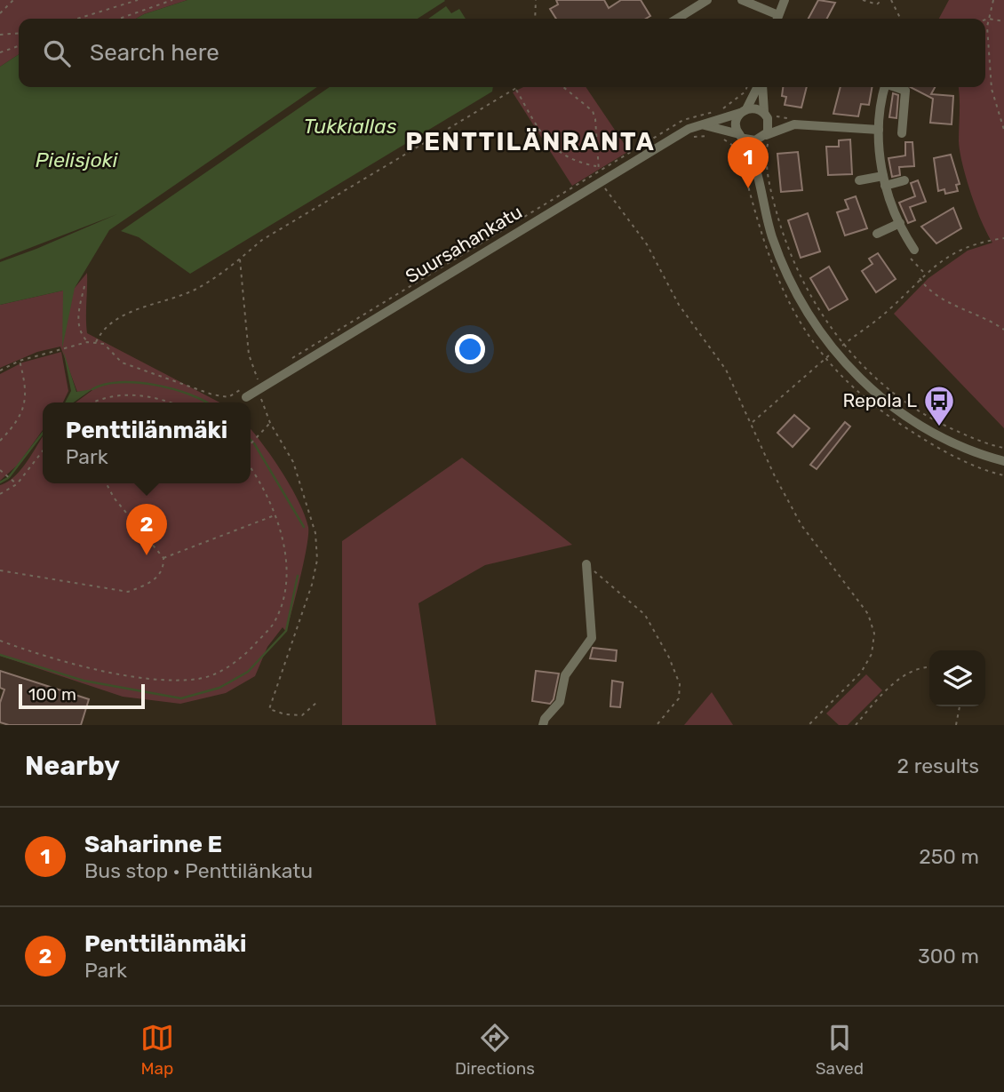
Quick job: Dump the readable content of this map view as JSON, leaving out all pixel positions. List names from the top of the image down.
{
  "streets": {
    "street": ["Suursahankatu"]
  },
  "districts": ["PENTTILÄNRANTA"],
  "water": ["Tukkiallas", "Pielisjoki"],
  "places": {
    "bus stop": ["Repola L"]
  },
  "scale_bar": "100 m",
  "page": {
    "search": "Search here",
    "pins": ["1", "2"],
    "popup": ["Penttilänmäki", "Park"],
    "scale": "100 m",
    "heading": ["Nearby", "2 results"],
    "list": [
      {
        "mark": "1",
        "name": "Saharinne E",
        "note": "Bus stop · Penttilänkatu",
        "value": "250 m"
      },
      {
        "mark": "2",
        "name": "Penttilänmäki",
        "note": "Park",
        "value": "300 m"
      }
    ],
    "nav": ["Map", "Directions", "Saved"]
  }
}
